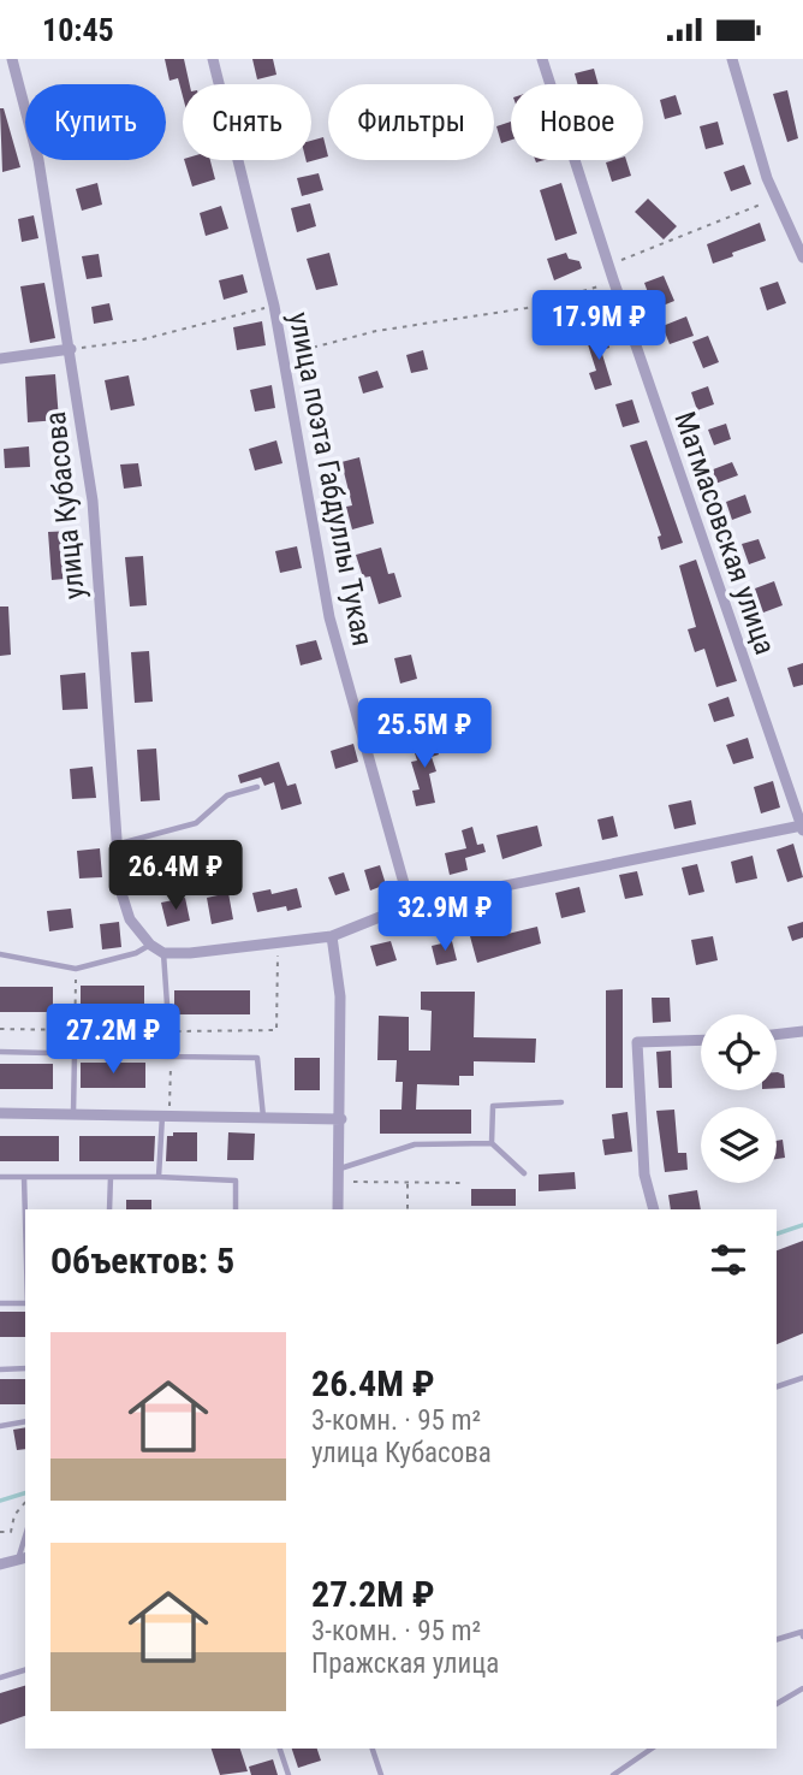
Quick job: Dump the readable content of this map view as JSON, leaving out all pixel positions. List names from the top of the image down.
{
  "streets": {
    "street": ["улица поэта Габдуллы Тукая", "улица Кубасова", "Матмасовская улица"]
  },
  "page": {
    "status": "10:45",
    "chip": [
      "Купить",
      "Снять",
      "Фильтры",
      "Новое"
    ],
    "price": [
      "17.9M ₽",
      "25.5M ₽",
      "26.4M ₽",
      "32.9M ₽",
      "27.2M ₽"
    ],
    "heading": "Объектов: 5",
    "list": [
      {
        "name": "26.4M ₽",
        "note": "3-комн. · 95 m² · улица Кубасова"
      },
      {
        "name": "27.2M ₽",
        "note": "3-комн. · 95 m² · Пражская улица"
      }
    ]
  }
}
